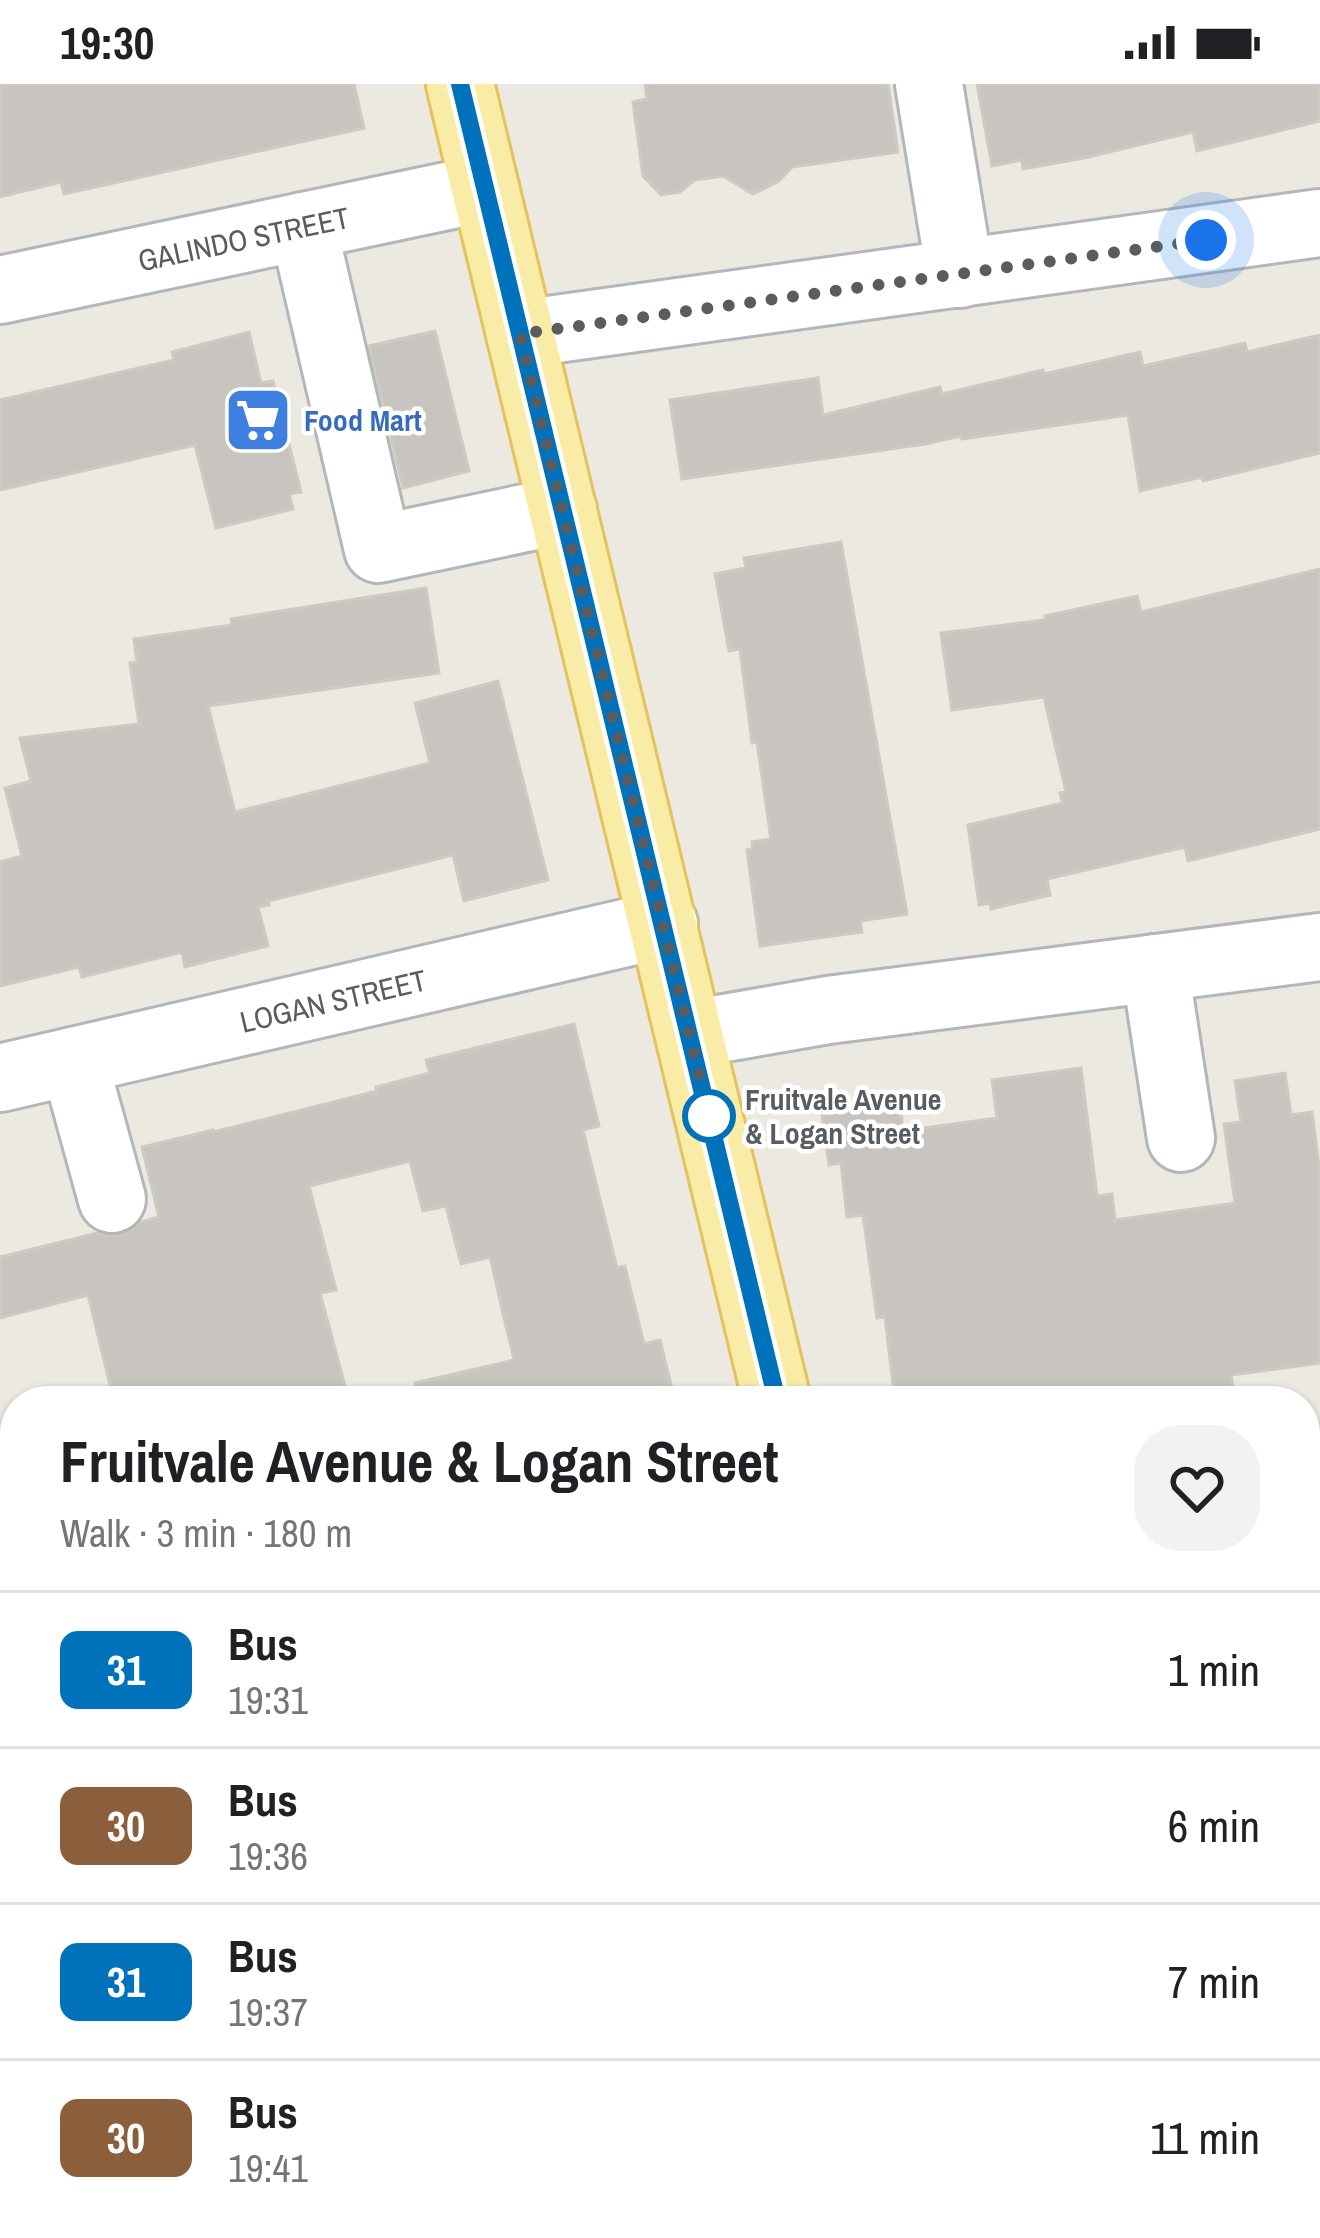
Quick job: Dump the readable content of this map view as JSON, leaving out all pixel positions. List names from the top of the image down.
{
  "streets": {
    "street": ["GALINDO STREET", "LOGAN STREET"]
  },
  "places": {
    "supermarket": ["Food Mart"],
    "other": ["Fruitvale Avenue & Logan Street"]
  },
  "lines": ["bus line 31"],
  "page": {
    "status": "19:30",
    "heading": ["Fruitvale Avenue & Logan Street", "Walk · 3 min · 180 m"],
    "list": [
      {
        "mark": "31",
        "name": "Bus",
        "note": "19:31",
        "value": "1 min"
      },
      {
        "mark": "30",
        "name": "Bus",
        "note": "19:36",
        "value": "6 min"
      },
      {
        "mark": "31",
        "name": "Bus",
        "note": "19:37",
        "value": "7 min"
      },
      {
        "mark": "30",
        "name": "Bus",
        "note": "19:41",
        "value": "11 min"
      }
    ]
  }
}
